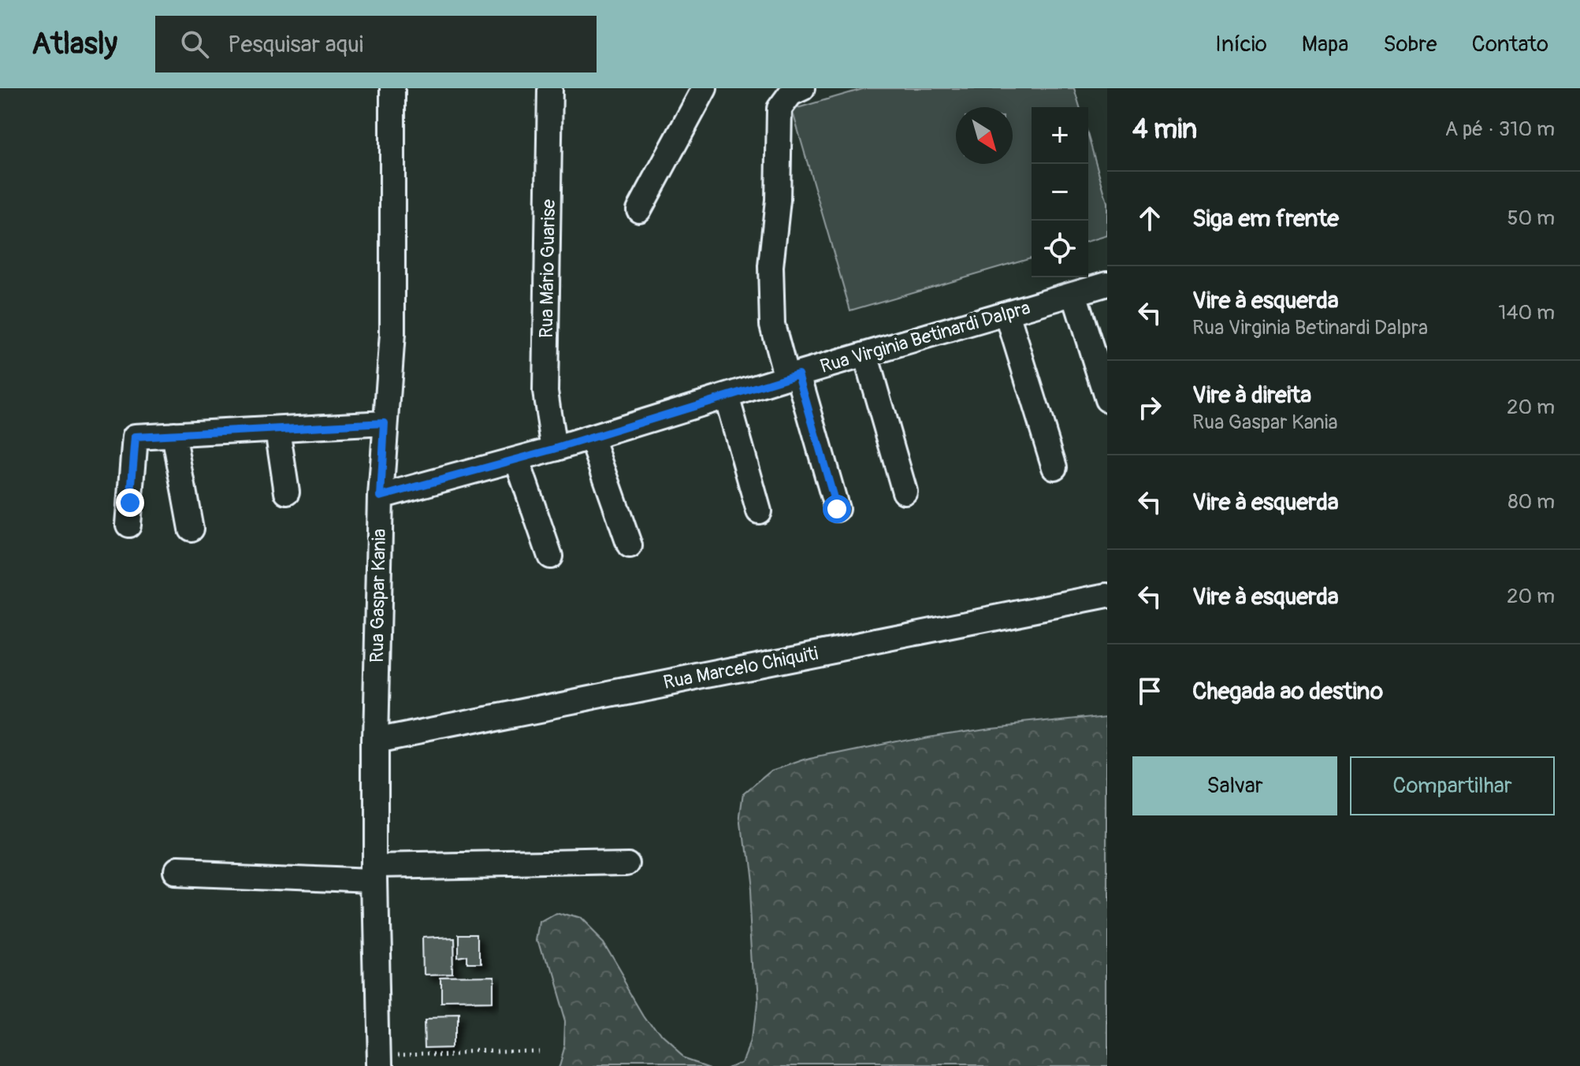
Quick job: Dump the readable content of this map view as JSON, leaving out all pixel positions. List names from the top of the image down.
{
  "streets": {
    "street": [
      "Rua Mário Guarise",
      "Rua Virginia Betinardi Dalpra",
      "Rua Gaspar Kania",
      "Rua Marcelo Chiquiti"
    ]
  },
  "crossings": [
    ["Rua Mário Guarise", "Rua Virginia Betinardi Dalpra"],
    ["Rua Virginia Betinardi Dalpra", "Rua Gaspar Kania"],
    ["Rua Gaspar Kania", "Rua Marcelo Chiquiti"]
  ],
  "north": "bottom right",
  "page": {
    "header": "Atlasly",
    "search": "Pesquisar aqui",
    "nav": [
      "Início",
      "Mapa",
      "Sobre",
      "Contato"
    ],
    "heading": ["4 min", "A pé · 310 m"],
    "map_buttons": ["+", "−"],
    "list": [
      ["Siga em frente", "50 m"],
      ["Vire à esquerda", "Rua Virginia Betinardi Dalpra", "140 m"],
      ["Vire à direita", "Rua Gaspar Kania", "20 m"],
      ["Vire à esquerda", "80 m"],
      ["Vire à esquerda", "20 m"],
      "Chegada ao destino"
    ],
    "buttons": ["Salvar", "Compartilhar"]
  }
}
